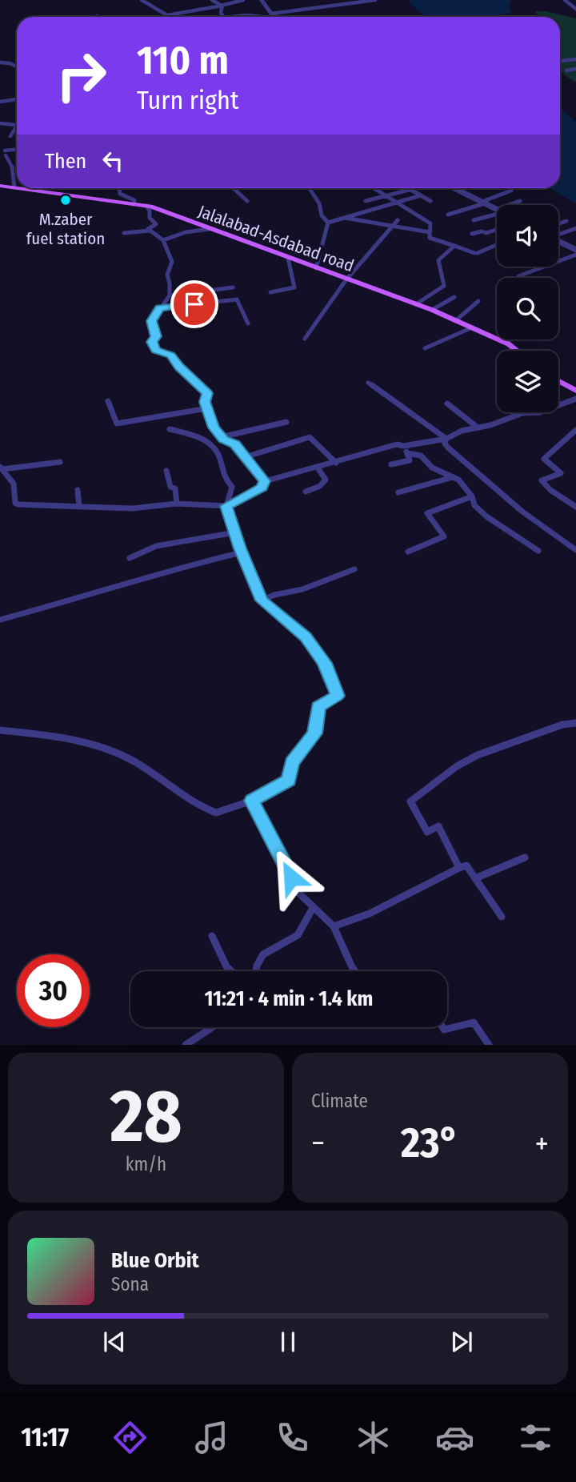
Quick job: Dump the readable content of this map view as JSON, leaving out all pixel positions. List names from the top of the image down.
{
  "streets": {
    "main road": ["Jalalabad-Asdabad road"]
  },
  "places": ["M.zaber fuel station"],
  "page": {
    "turn": ["110 m", "Turn right"],
    "then": "Then",
    "limit": "30",
    "trip": "11:21 · 4 min · 1.4 km",
    "tile": [
      ["28", "km/h"],
      "Climate"
    ],
    "heat": ["−", "23°", "+"],
    "song": ["Blue Orbit", "Sona"],
    "tabs": "11:17"
  }
}
